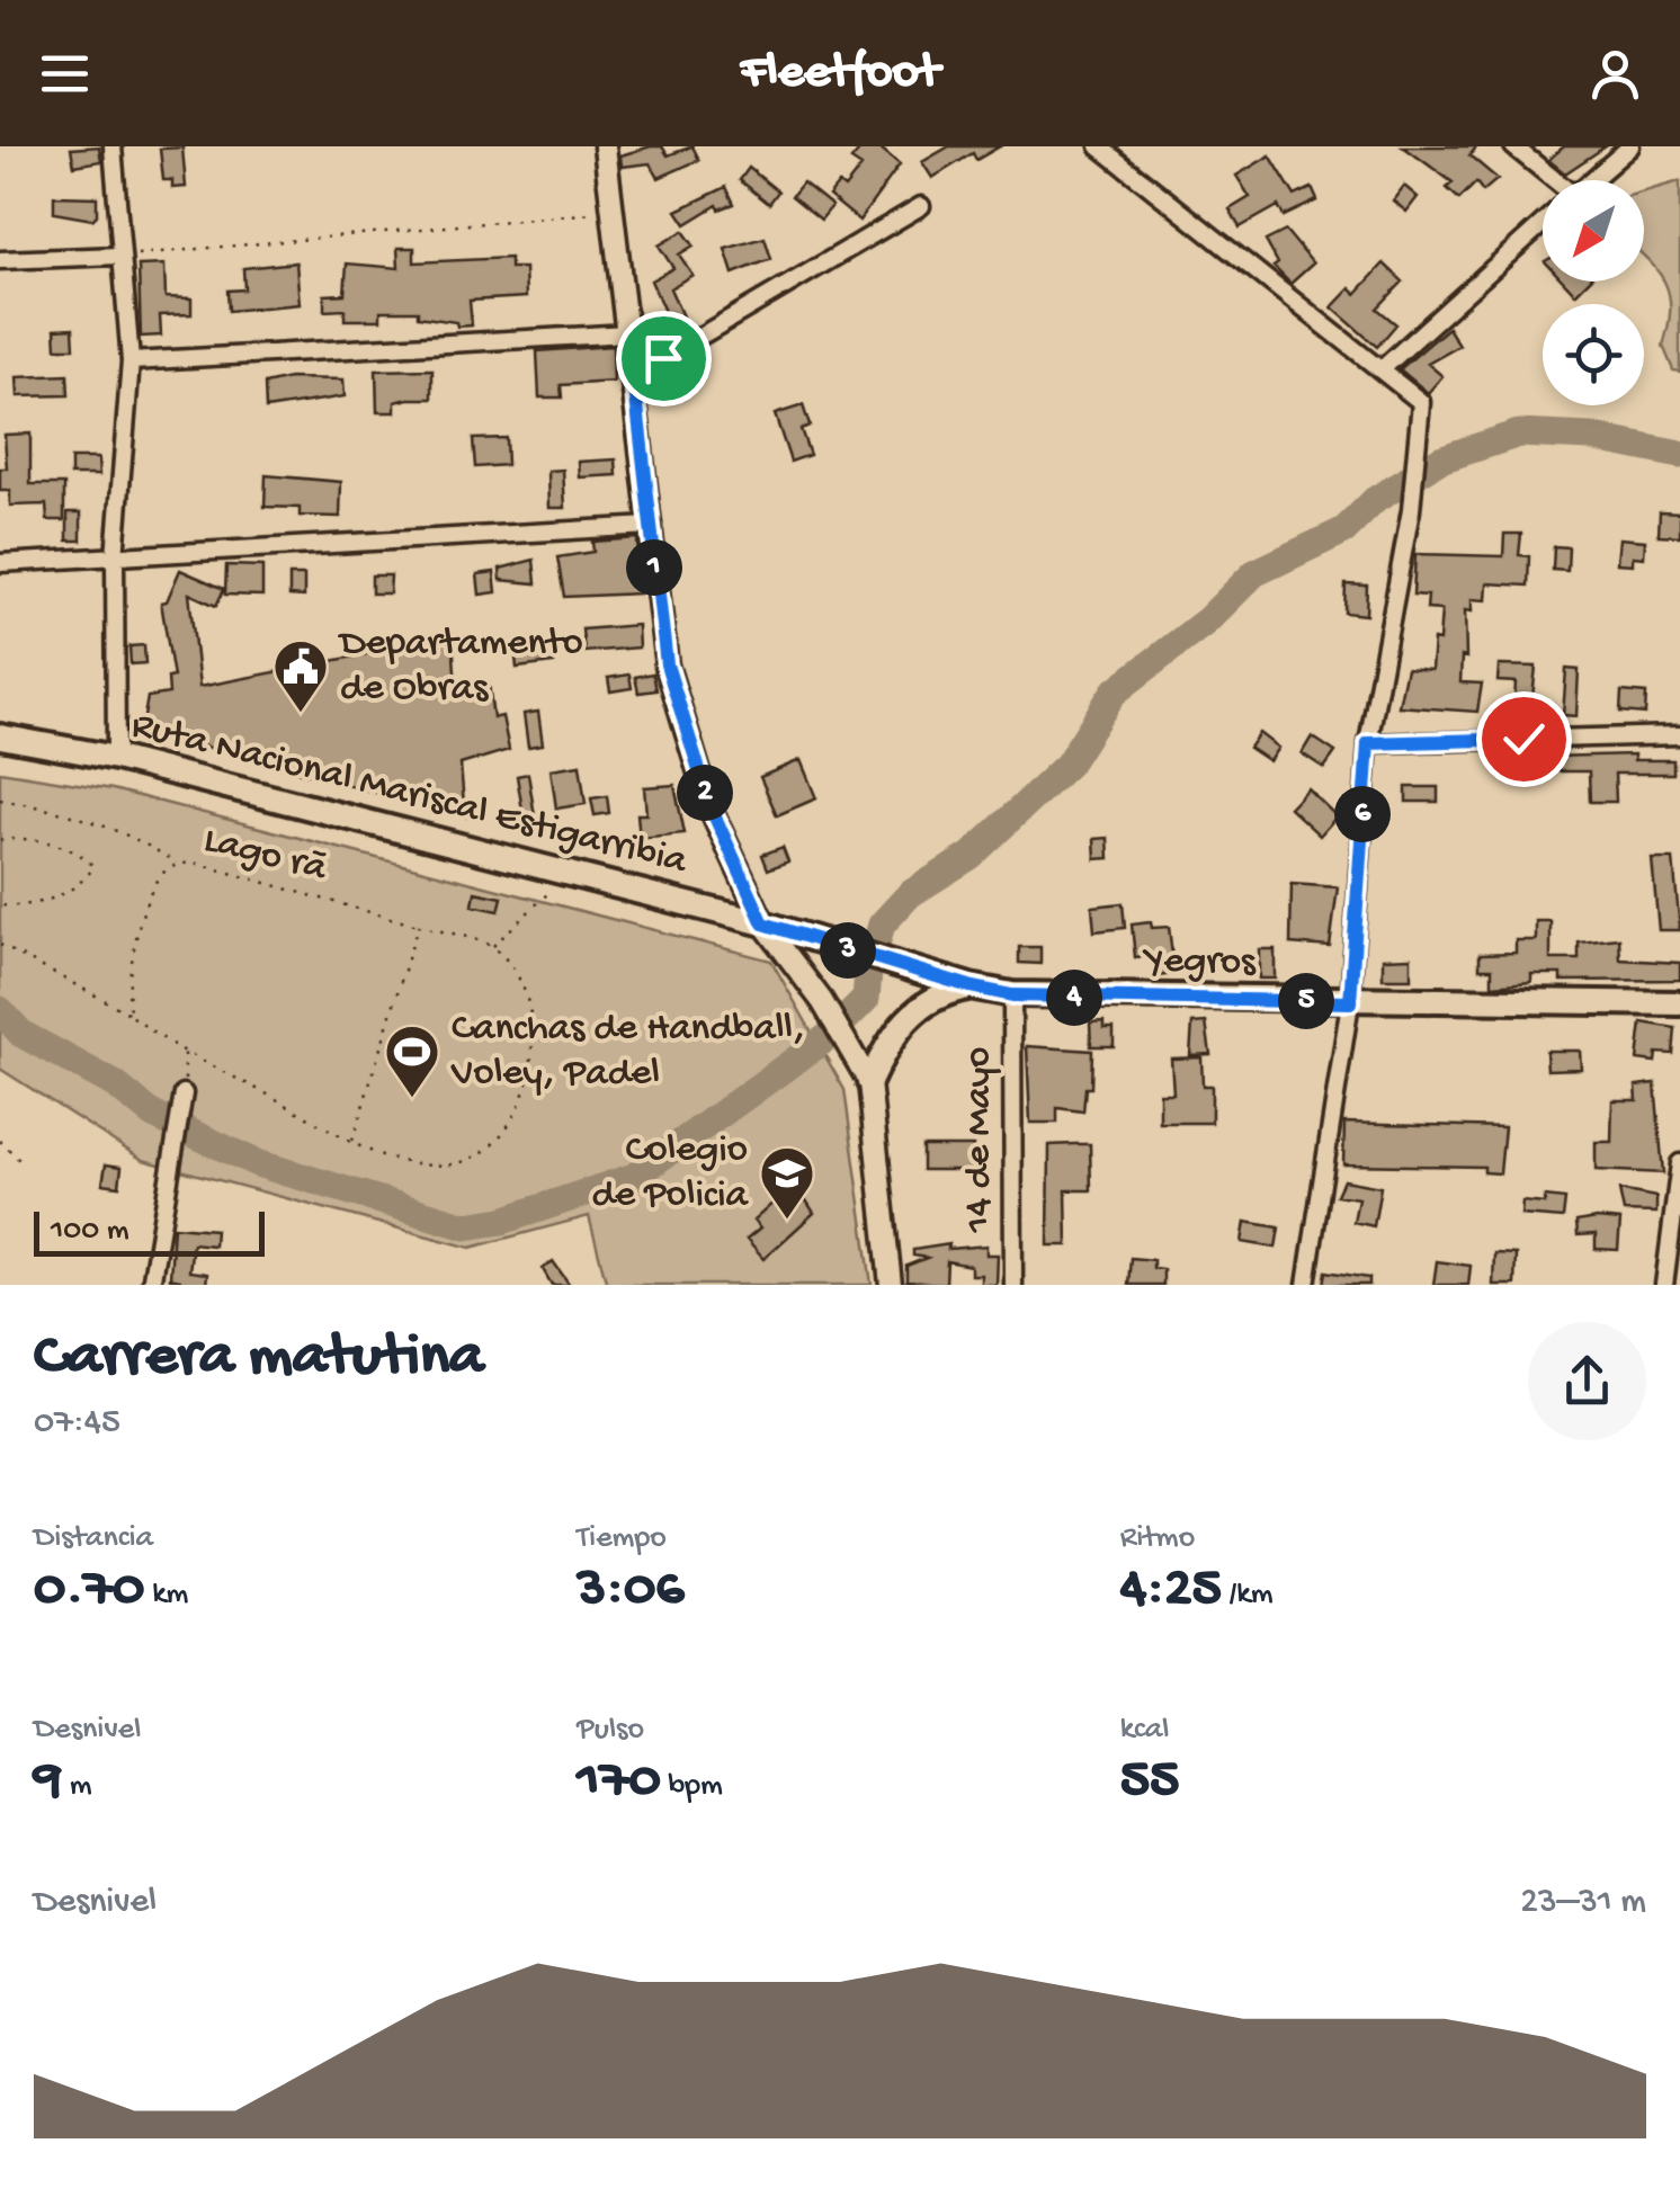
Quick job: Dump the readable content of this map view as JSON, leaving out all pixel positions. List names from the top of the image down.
{
  "streets": {
    "main road": ["Ruta Nacional Mariscal Estigarribia", "Yegros"],
    "street": ["14 de Mayo"],
    "path": ["Lago rã"]
  },
  "crossings": [
    ["Ruta Nacional Mariscal Estigarribia", "Yegros"],
    ["Yegros", "14 de Mayo"]
  ],
  "places": {
    "public building": ["Departamento de Obras"],
    "sports": ["Canchas de Handball, Voley, Padel"],
    "school or university": ["Colegio de Policia"]
  },
  "scale_bar": "100 m",
  "north": "bottom left",
  "page": {
    "header": "Fleetfoot",
    "pins": [
      "1",
      "2",
      "6",
      "3",
      "4",
      "5"
    ],
    "scale": "100 m",
    "heading": ["Carrera matutina", "07:45"],
    "stats": [
      ["Distancia", "0.70 km"],
      ["Tiempo", "3:06"],
      ["Ritmo", "4:25 /km"],
      ["Desnivel", "9 m"],
      ["Pulso", "170 bpm"],
      ["kcal", "55"]
    ],
    "chart": ["Desnivel", "23–31 m"]
  }
}
